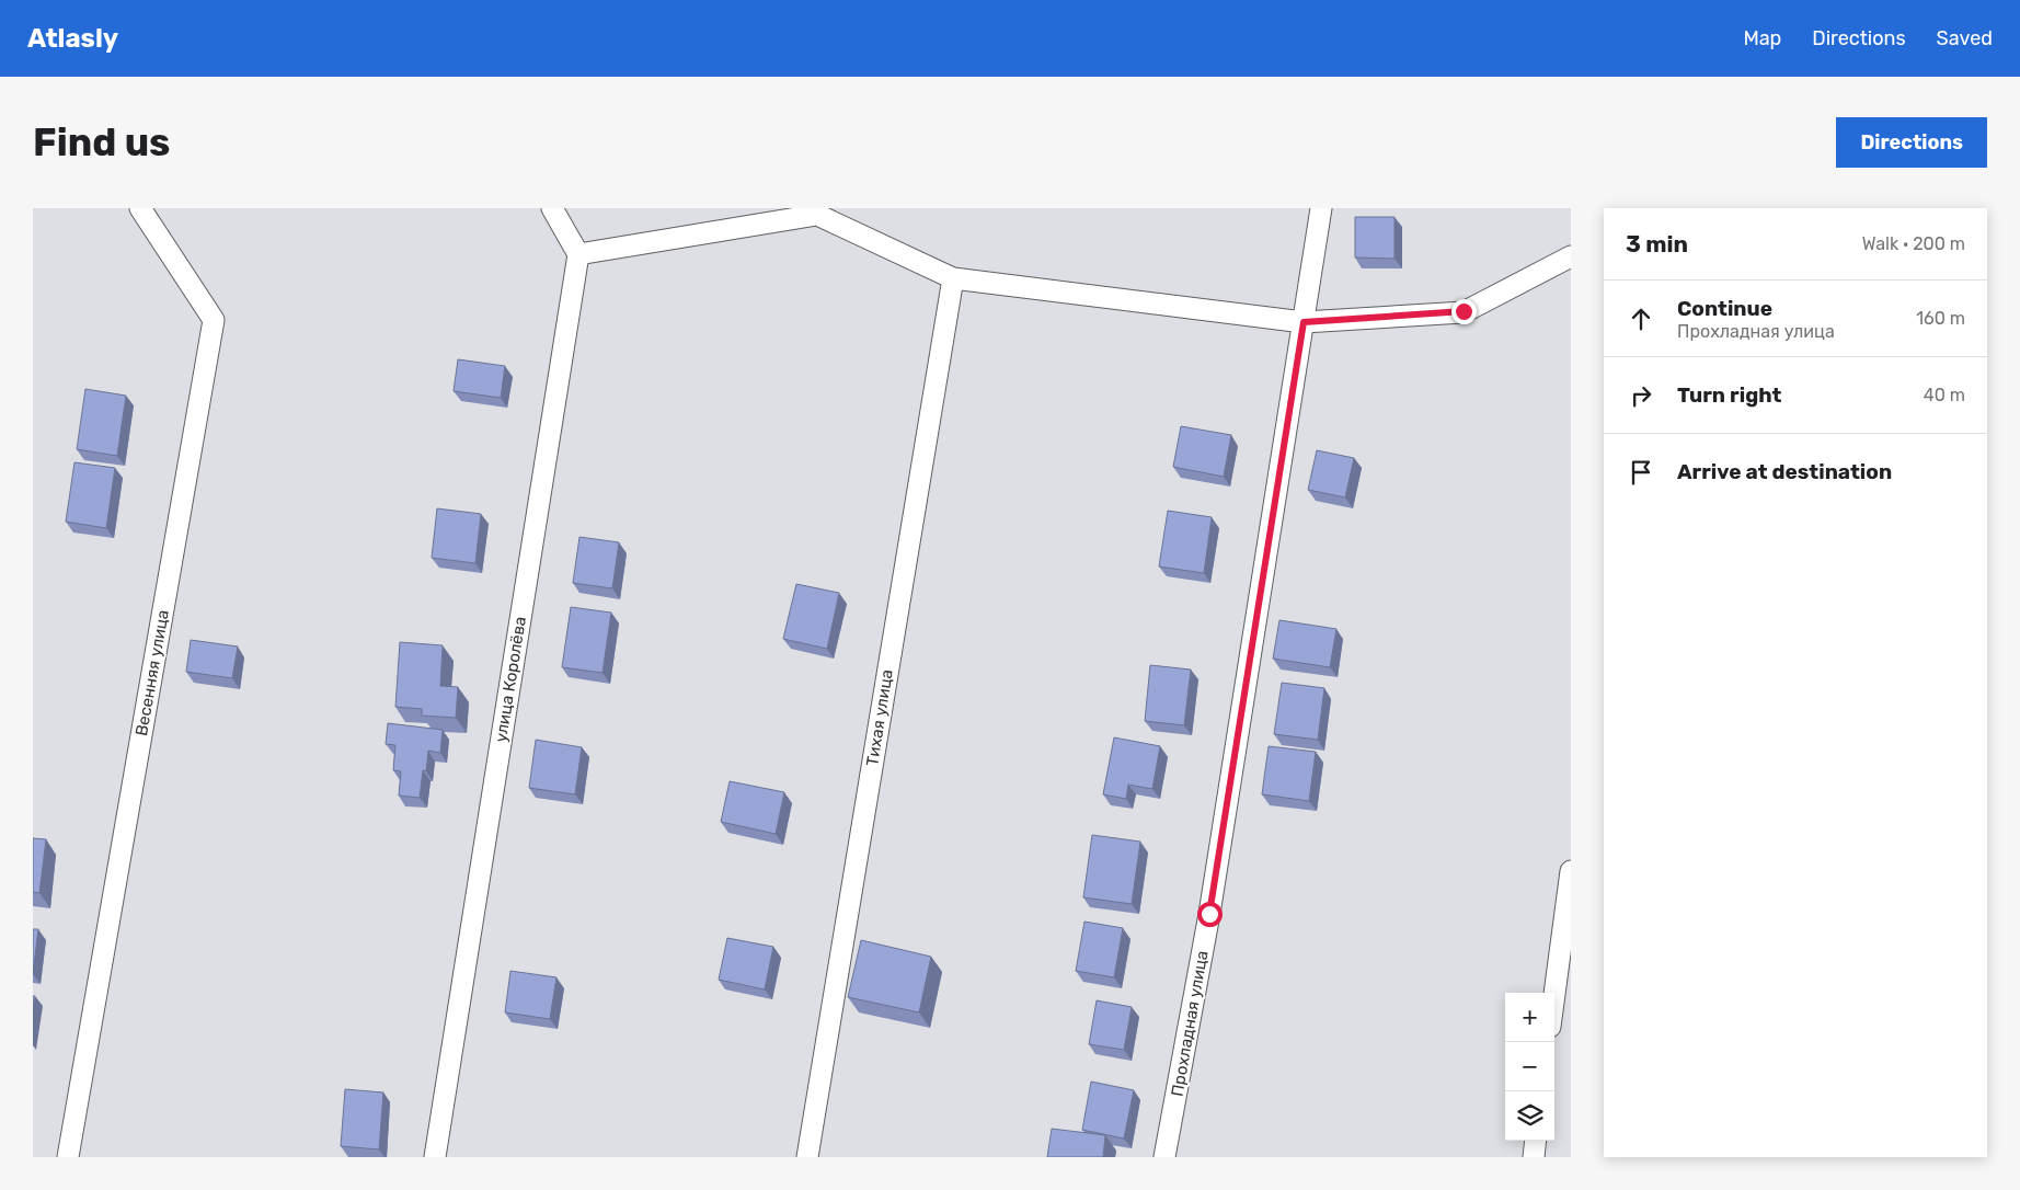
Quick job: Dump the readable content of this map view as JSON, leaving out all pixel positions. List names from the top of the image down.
{
  "streets": {
    "street": [
      "Весенняя улица",
      "улица Королёва",
      "Тихая улица",
      "Прохладная улица"
    ]
  },
  "page": {
    "header": "Atlasly",
    "nav": ["Map", "Directions", "Saved"],
    "buttons": "Directions",
    "title": "Find us",
    "heading": ["3 min", "Walk · 200 m"],
    "list": [
      ["Continue", "Прохладная улица", "160 m"],
      ["Turn right", "40 m"],
      "Arrive at destination"
    ],
    "map_buttons": ["+", "−"]
  }
}
